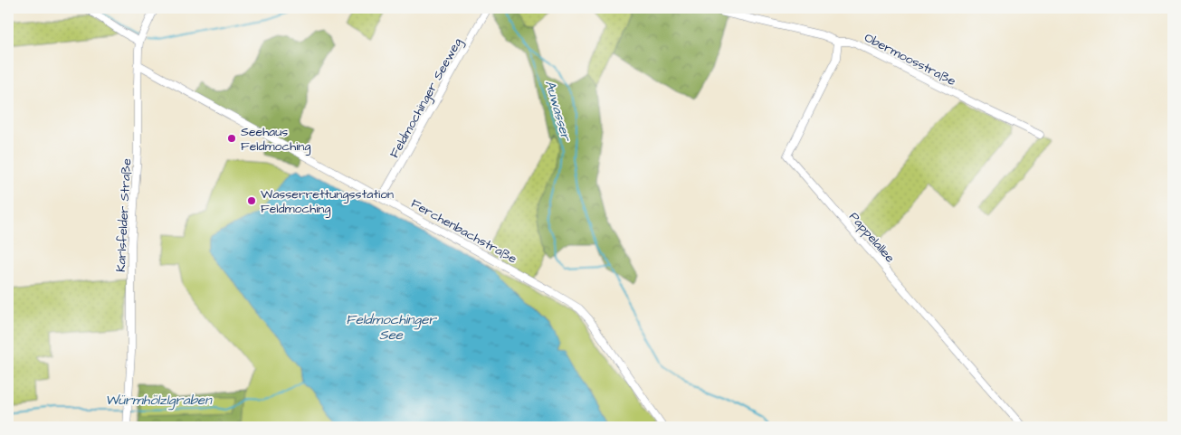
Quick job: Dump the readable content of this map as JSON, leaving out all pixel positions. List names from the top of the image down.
{
  "streets": {
    "street": [
      "Obermoosstraße",
      "Feldmochinger Seeweg",
      "Karlsfelder Straße",
      "Ferchenbachstraße",
      "Pappelallee"
    ]
  },
  "crossings": [
    ["Obermoosstraße", "Pappelallee"],
    ["Feldmochinger Seeweg", "Ferchenbachstraße"],
    ["Karlsfelder Straße", "Ferchenbachstraße"]
  ],
  "water": ["Auwasser", "Feldmochinger See", "Würmhölzlgraben"],
  "places": ["Seehaus Feldmoching", "Wasserrettungsstation Feldmoching"]
}
